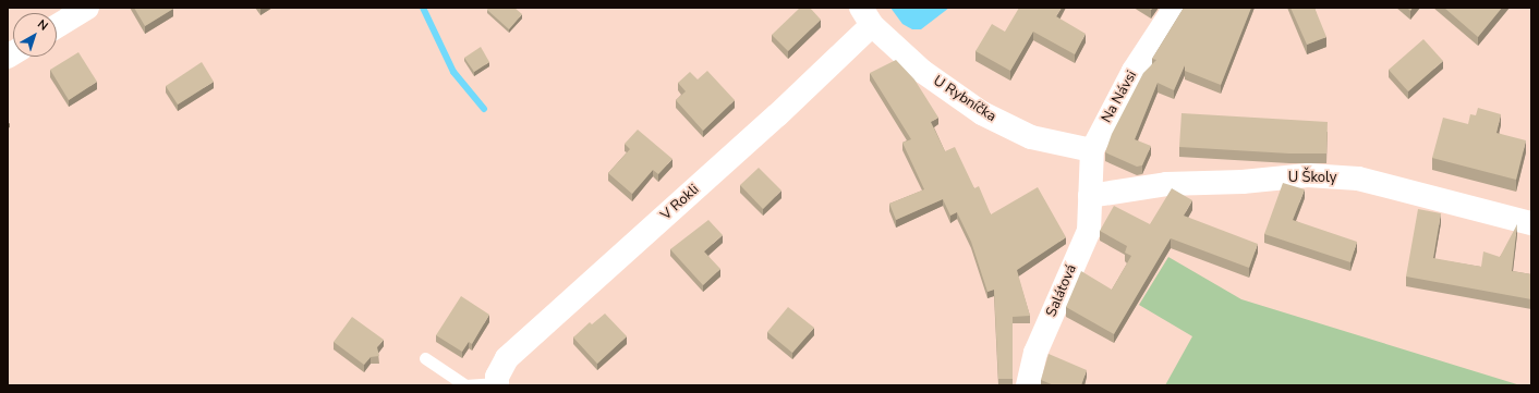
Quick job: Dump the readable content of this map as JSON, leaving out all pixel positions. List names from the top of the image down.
{
  "streets": {
    "street": [
      "Na Návsi",
      "U Rybníčka",
      "U Školy",
      "V Rokli",
      "Salátová"
    ]
  },
  "crossings": [
    ["Na Návsi", "U Rybníčka"],
    ["Na Návsi", "U Školy"],
    ["Na Návsi", "Salátová"],
    ["U Rybníčka", "V Rokli"],
    ["U Školy", "Salátová"]
  ],
  "north": "top right"
}
